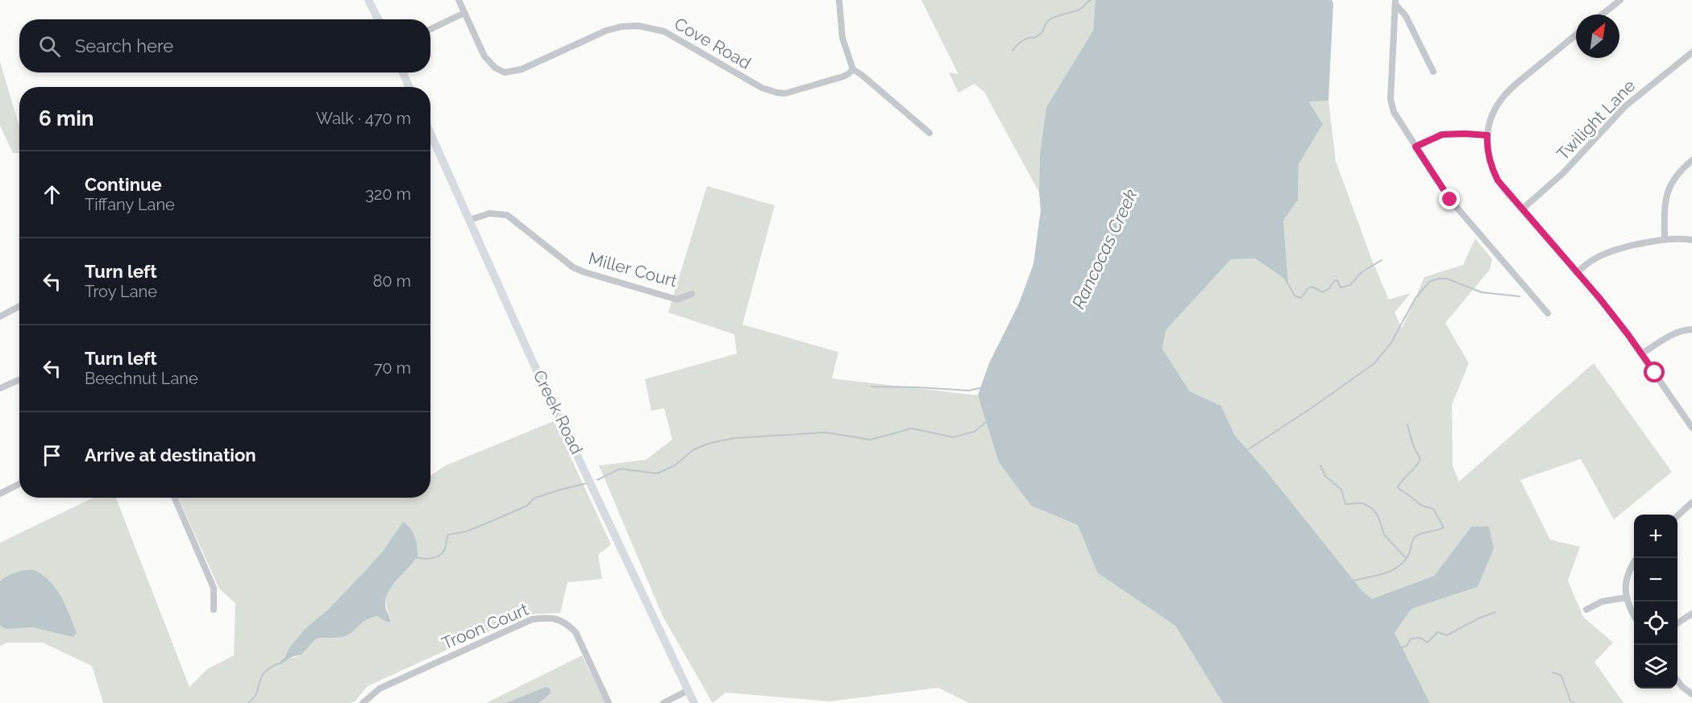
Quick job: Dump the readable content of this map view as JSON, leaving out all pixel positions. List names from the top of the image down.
{
  "streets": {
    "main road": ["Creek Road"],
    "street": [
      "Cove Road",
      "Twilight Lane",
      "Miller Court",
      "Troon Court"
    ]
  },
  "crossings": [
    ["Miller Court", "Creek Road"]
  ],
  "water": ["Rancocas Creek"],
  "north": "top right",
  "page": {
    "search": "Search here",
    "heading": ["6 min", "Walk · 470 m"],
    "list": [
      ["Continue", "Tiffany Lane", "320 m"],
      ["Turn left", "Troy Lane", "80 m"],
      ["Turn left", "Beechnut Lane", "70 m"],
      "Arrive at destination"
    ],
    "map_buttons": ["+", "−"]
  }
}
